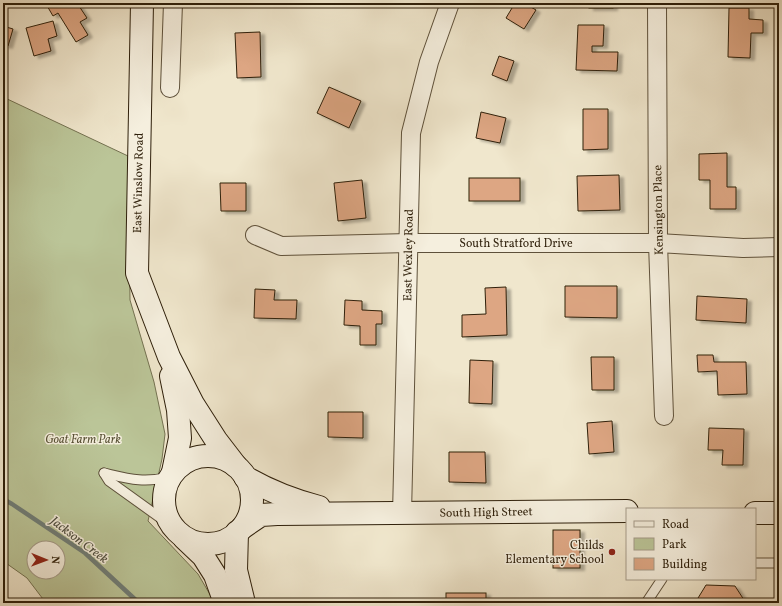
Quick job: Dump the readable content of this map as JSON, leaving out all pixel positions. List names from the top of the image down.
{
  "streets": {
    "main road": ["East Winslow Road", "South High Street"],
    "street": ["Kensington Place", "South Stratford Drive", "East Wexley Road"]
  },
  "crossings": [
    ["East Winslow Road", "South High Street"],
    ["Kensington Place", "South Stratford Drive"],
    ["South Stratford Drive", "East Wexley Road"],
    ["East Wexley Road", "South High Street"]
  ],
  "water": ["Jackson Creek"],
  "parks": ["Goat Farm Park"],
  "places": ["Childs Elementary School"],
  "legend": ["Road", "Park", "Building"],
  "north": "right"
}
